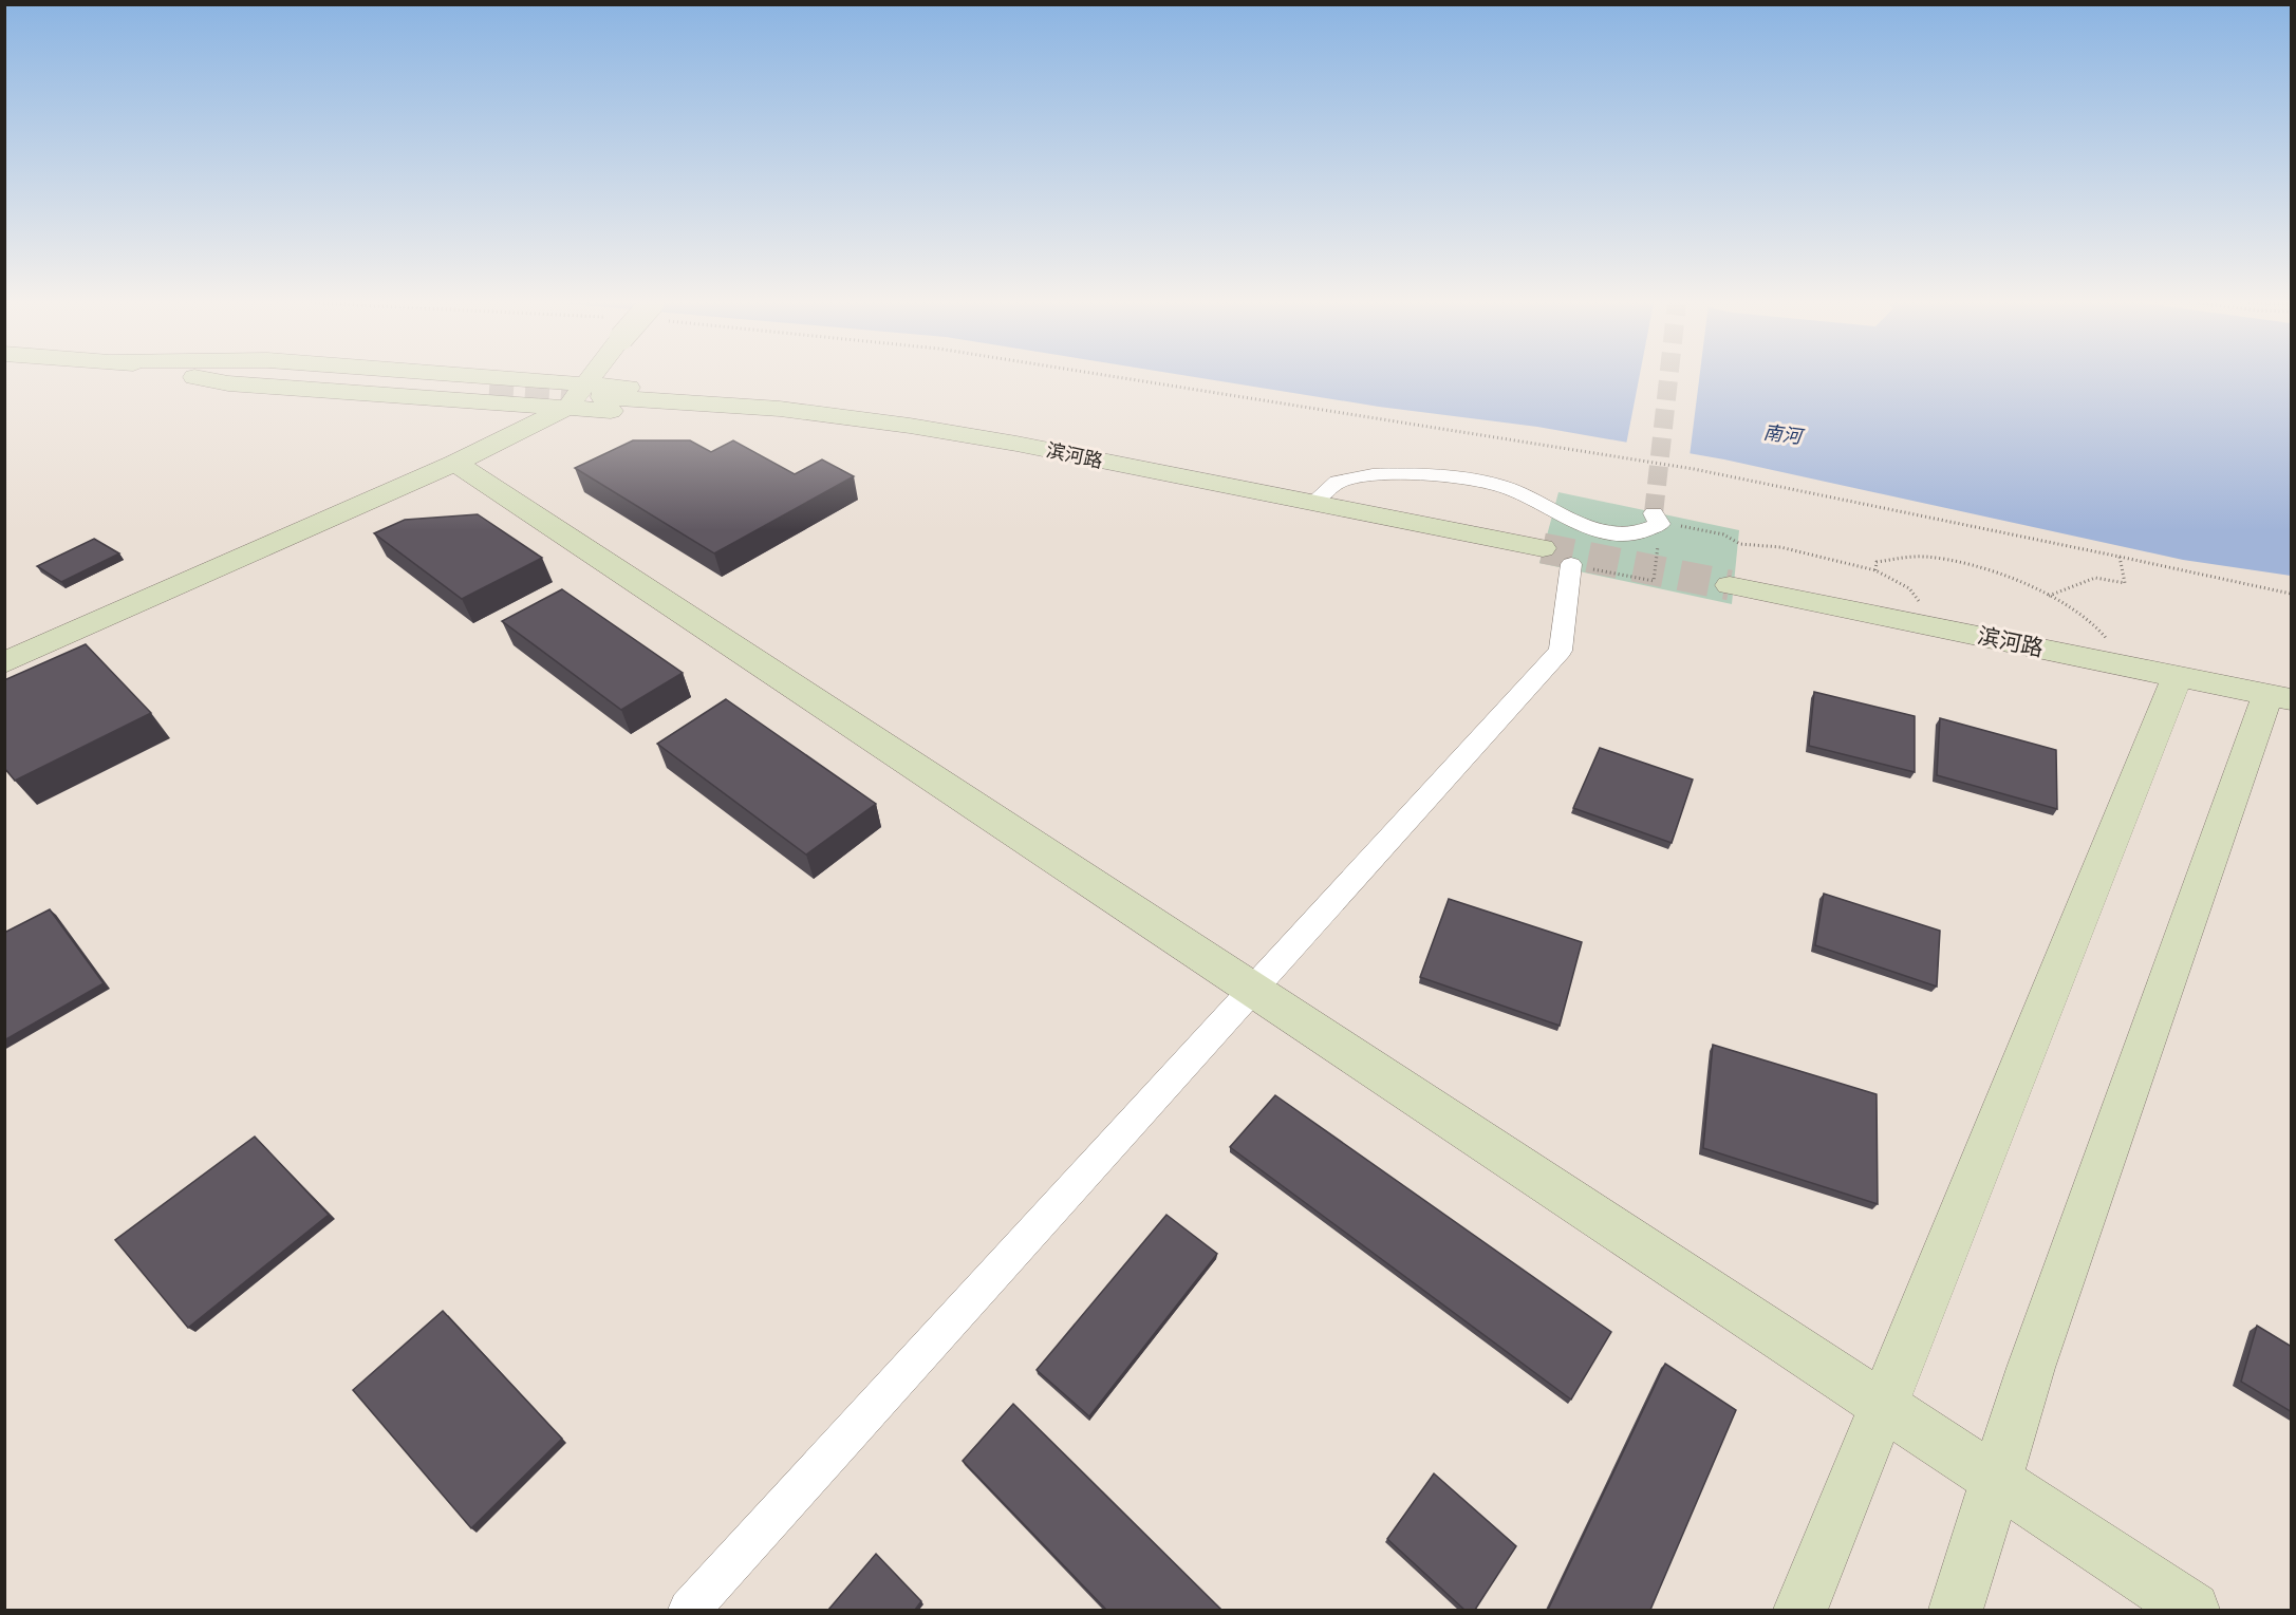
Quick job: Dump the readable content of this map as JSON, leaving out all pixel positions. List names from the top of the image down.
{
  "streets": {
    "street": ["滨河路"]
  },
  "water": ["南河"]
}
